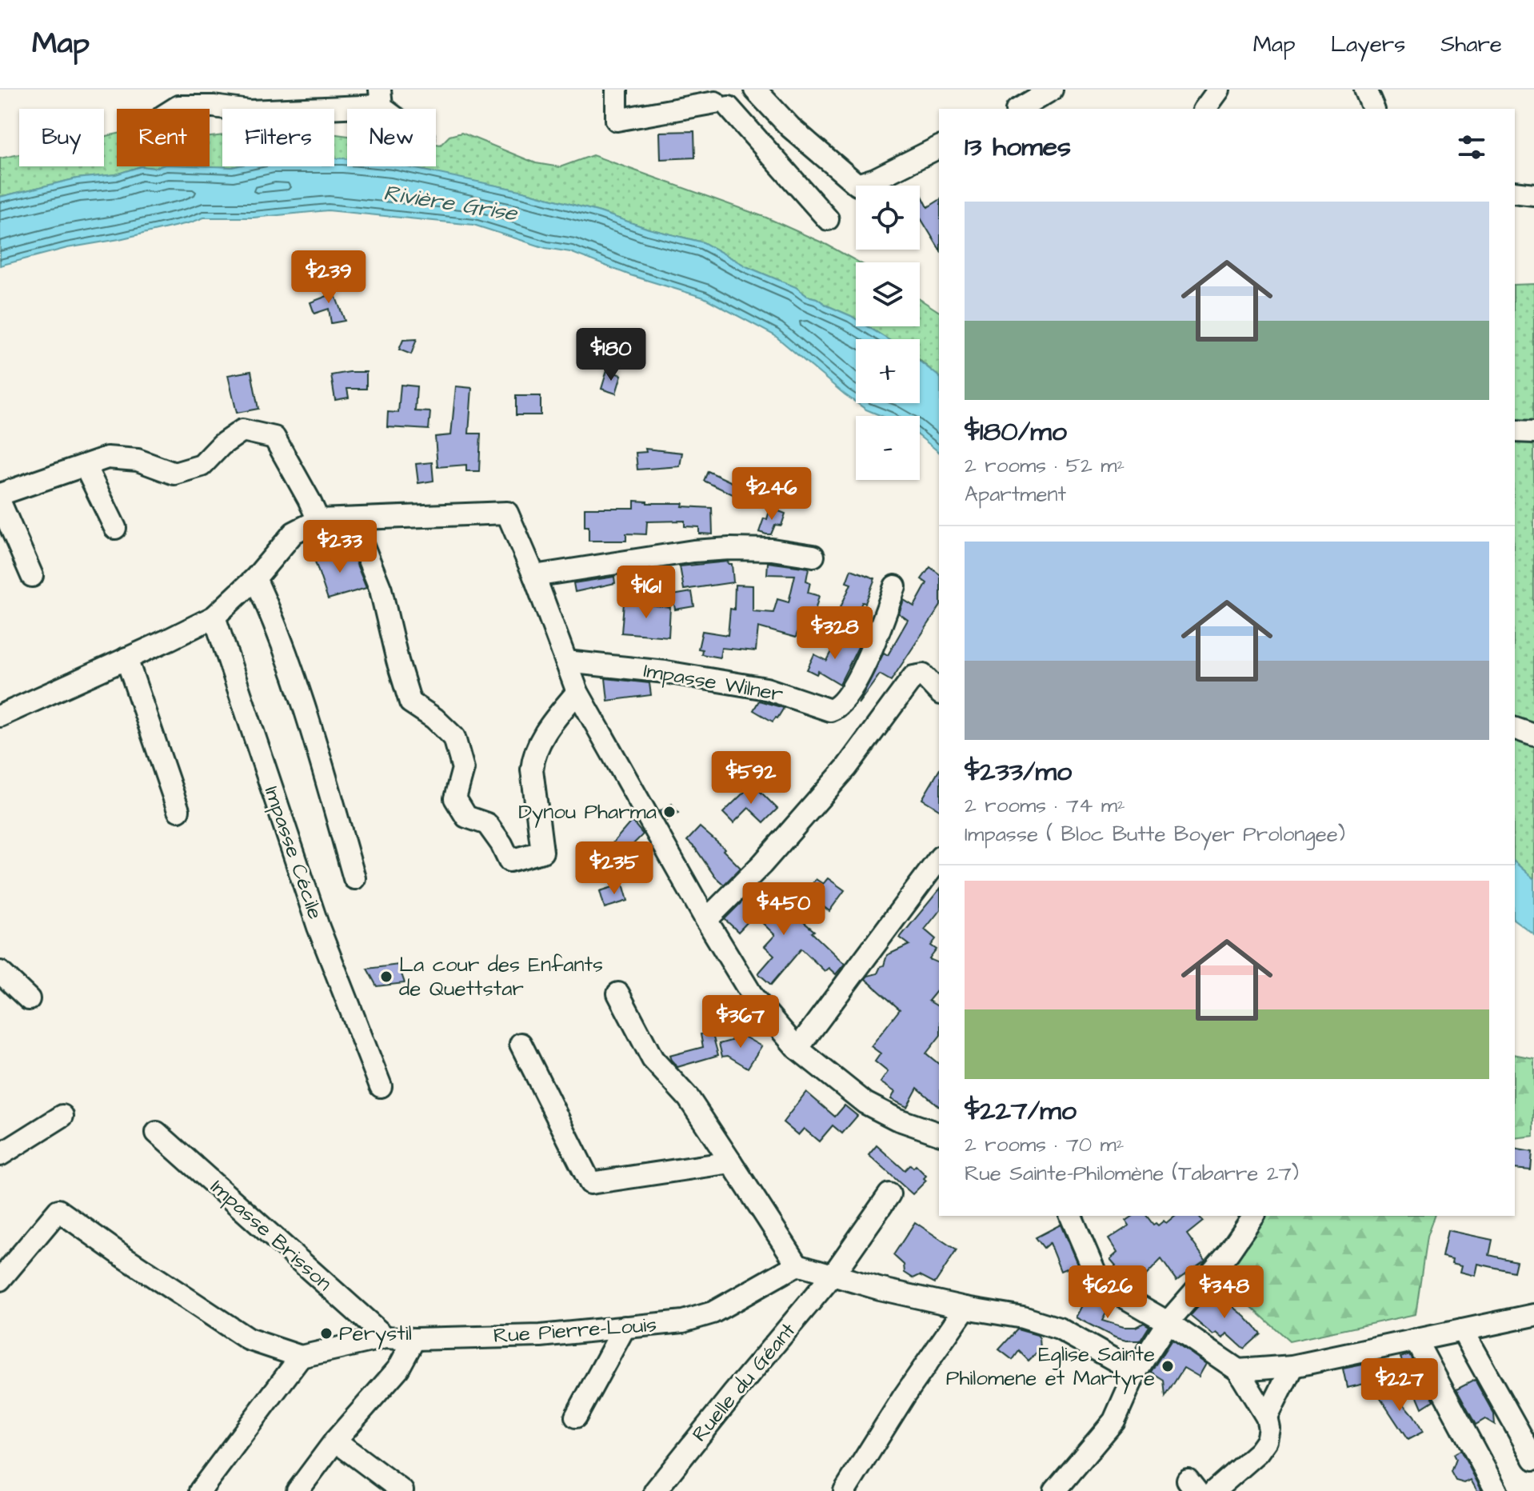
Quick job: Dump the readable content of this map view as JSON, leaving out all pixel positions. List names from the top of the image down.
{
  "streets": {
    "street": [
      "Impasse Wilner",
      "Impasse Cécile",
      "Impasse Brisson",
      "Rue Pierre-Louis",
      "Ruelle du Géant"
    ]
  },
  "crossings": [
    ["Impasse Brisson", "Rue Pierre-Louis"]
  ],
  "water": ["Rivière Grise"],
  "places": [
    "Dynou Pharma",
    "La cour des Enfants de Quettstar",
    "Perystil",
    "Eglise Sainte Philomene et Martyre"
  ],
  "page": {
    "header": "Map",
    "nav": ["Map", "Layers", "Share"],
    "chip": [
      "Buy",
      "Rent",
      "Filters",
      "New"
    ],
    "heading": "13 homes",
    "map_buttons": ["+", "−"],
    "list": [
      {
        "name": "$180/mo",
        "note": "2 rooms · 52 m² · Apartment"
      },
      {
        "name": "$233/mo",
        "note": "2 rooms · 74 m² · Impasse ( Bloc Butte Boyer Prolongee)"
      },
      {
        "name": "$227/mo",
        "note": "2 rooms · 70 m² · Rue Sainte-Philomène (Tabarre 27)"
      }
    ],
    "price": [
      "$239",
      "$180",
      "$246",
      "$233",
      "$161",
      "$328",
      "$592",
      "$235",
      "$450",
      "$367",
      "$626",
      "$348",
      "$227"
    ]
  }
}
